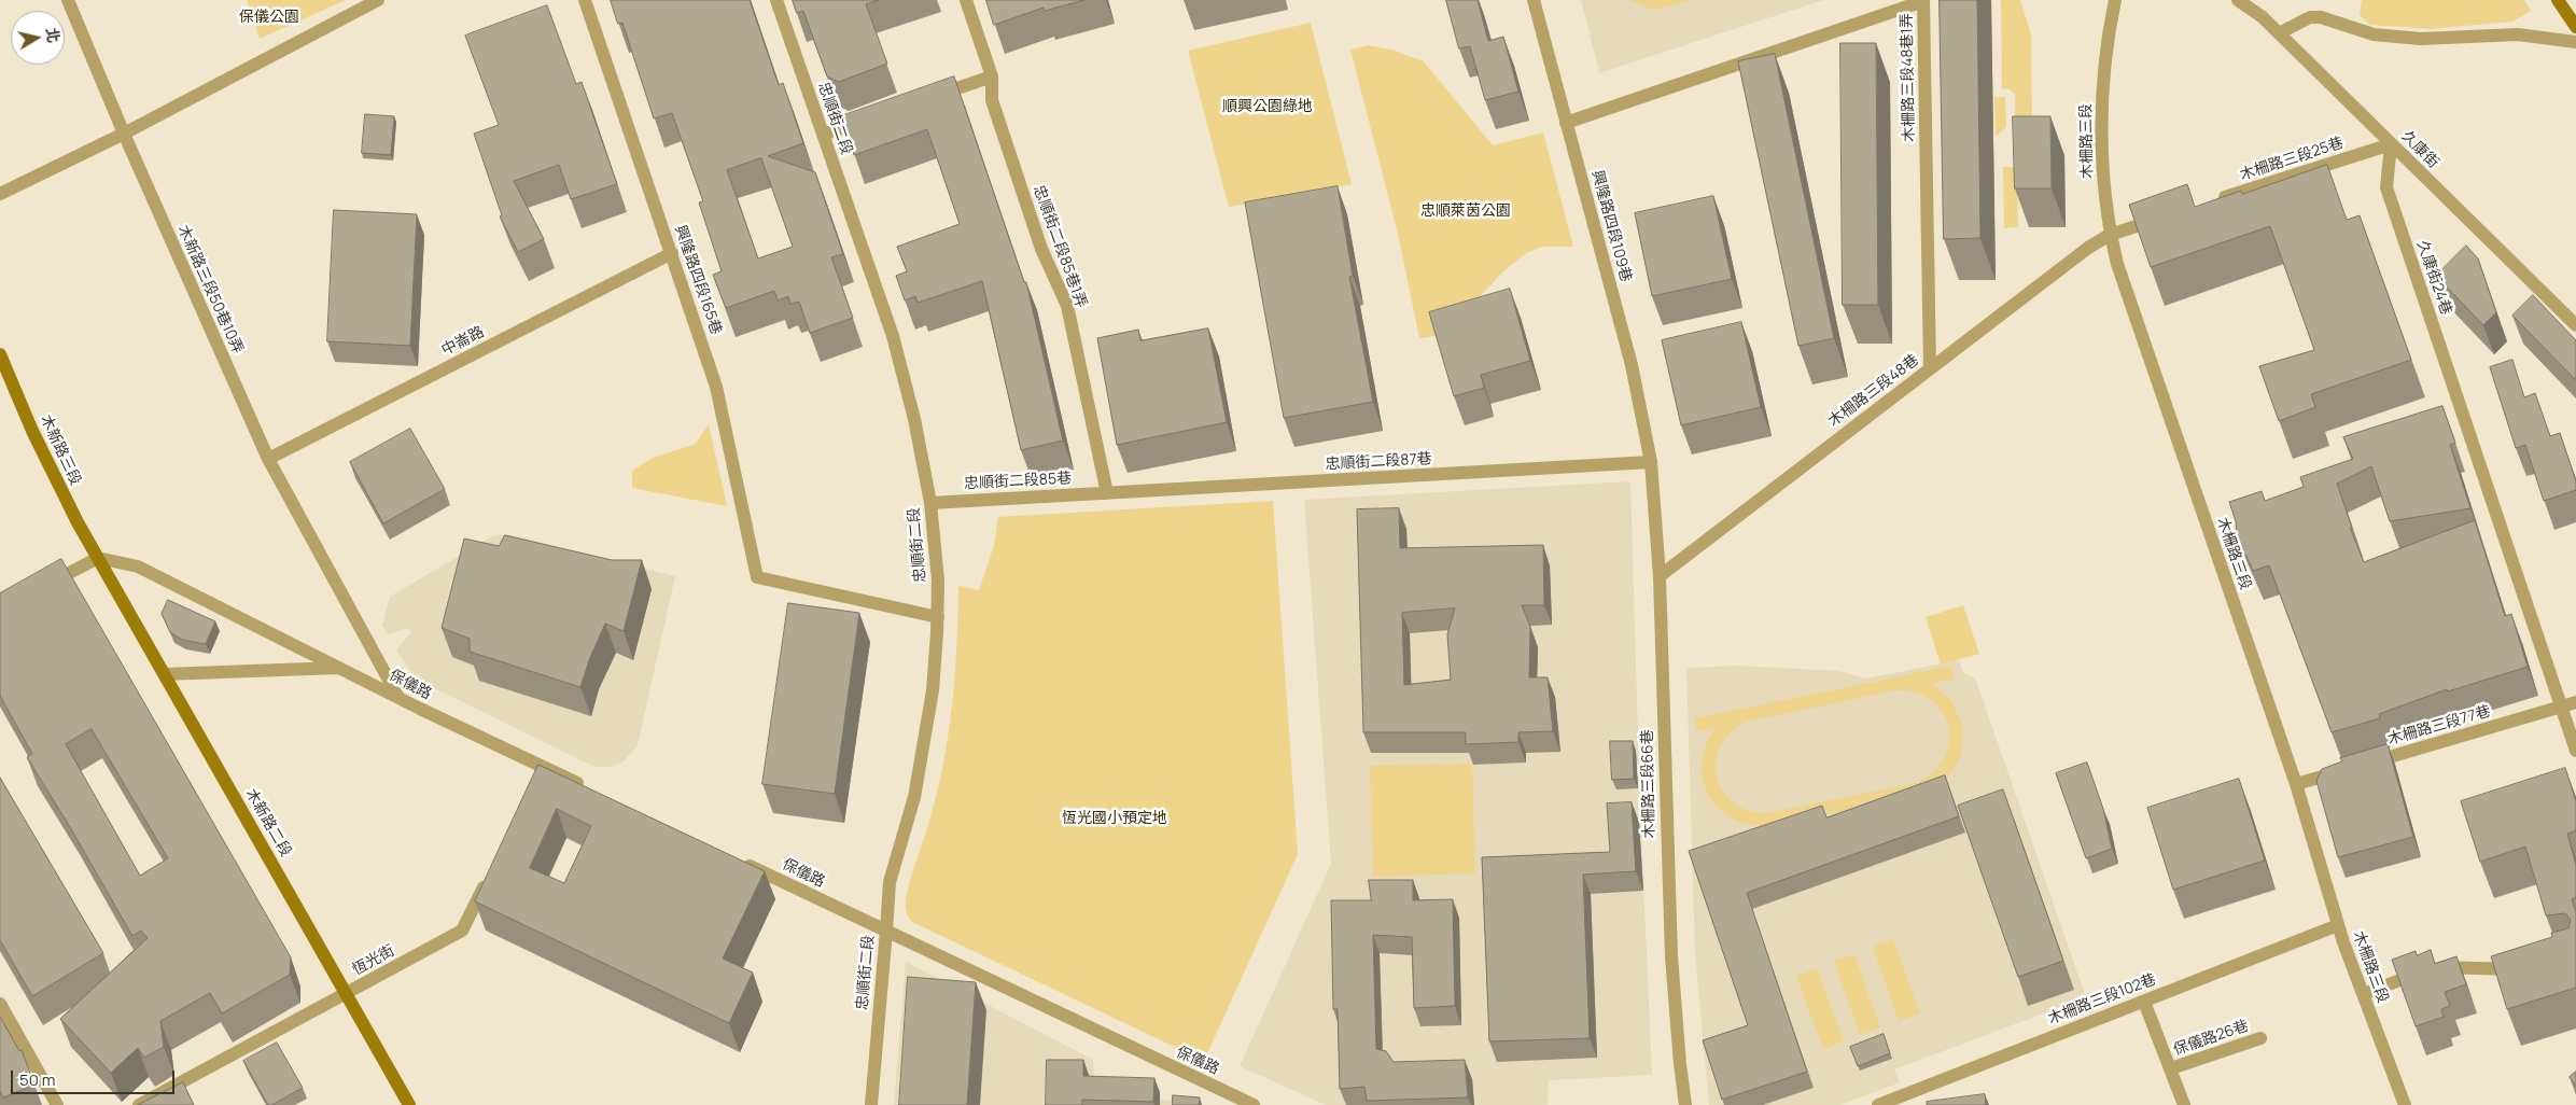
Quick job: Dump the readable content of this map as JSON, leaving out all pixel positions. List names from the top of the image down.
{
  "streets": {
    "main road": ["木新路三段", "木新路二段"],
    "street": [
      "木柵路三段48巷1弄",
      "忠順街二段",
      "木柵路三段",
      "久康街",
      "木柵路三段25巷",
      "興隆路四段109巷",
      "忠順街二段85巷1弄",
      "久康街24巷",
      "興隆路四段165巷",
      "木新路三段50巷10弄",
      "中崙路",
      "木柵路三段48巷",
      "忠順街二段87巷",
      "忠順街二段85巷",
      "保儀路",
      "木柵路三段77巷",
      "木柵路三段66巷",
      "恆光街",
      "木柵路三段102巷",
      "保儀路26巷"
    ]
  },
  "crossings": [
    ["木柵路三段48巷1弄", "興隆路四段109巷"],
    ["木柵路三段48巷1弄", "木柵路三段48巷"],
    ["忠順街二段", "興隆路四段165巷"],
    ["忠順街二段", "忠順街二段85巷"],
    ["忠順街二段", "保儀路"],
    ["木柵路三段", "木柵路三段48巷"],
    ["木柵路三段", "木柵路三段102巷"],
    ["久康街", "木柵路三段25巷"],
    ["久康街", "久康街24巷"],
    ["木柵路三段25巷", "久康街24巷"],
    ["興隆路四段109巷", "忠順街二段87巷"],
    ["興隆路四段109巷", "木柵路三段66巷"],
    ["忠順街二段85巷1弄", "忠順街二段87巷"],
    ["忠順街二段85巷1弄", "忠順街二段85巷"],
    ["久康街24巷", "木柵路三段77巷"],
    ["興隆路四段165巷", "中崙路"],
    ["木新路三段50巷10弄", "中崙路"],
    ["木新路三段50巷10弄", "保儀路"],
    ["木柵路三段48巷", "木柵路三段66巷"],
    ["木新路三段", "保儀路"],
    ["木新路三段", "木新路二段"],
    ["忠順街二段87巷", "忠順街二段85巷"],
    ["忠順街二段87巷", "木柵路三段66巷"],
    ["保儀路", "木新路二段"],
    ["木新路二段", "恆光街"],
    ["木柵路三段102巷", "保儀路26巷"]
  ],
  "parks": [
    "保儀公園",
    "順興公園綠地",
    "忠順萊茵公園",
    "恆光國小預定地"
  ],
  "scale_bar": "50 m",
  "north": "right"
}
